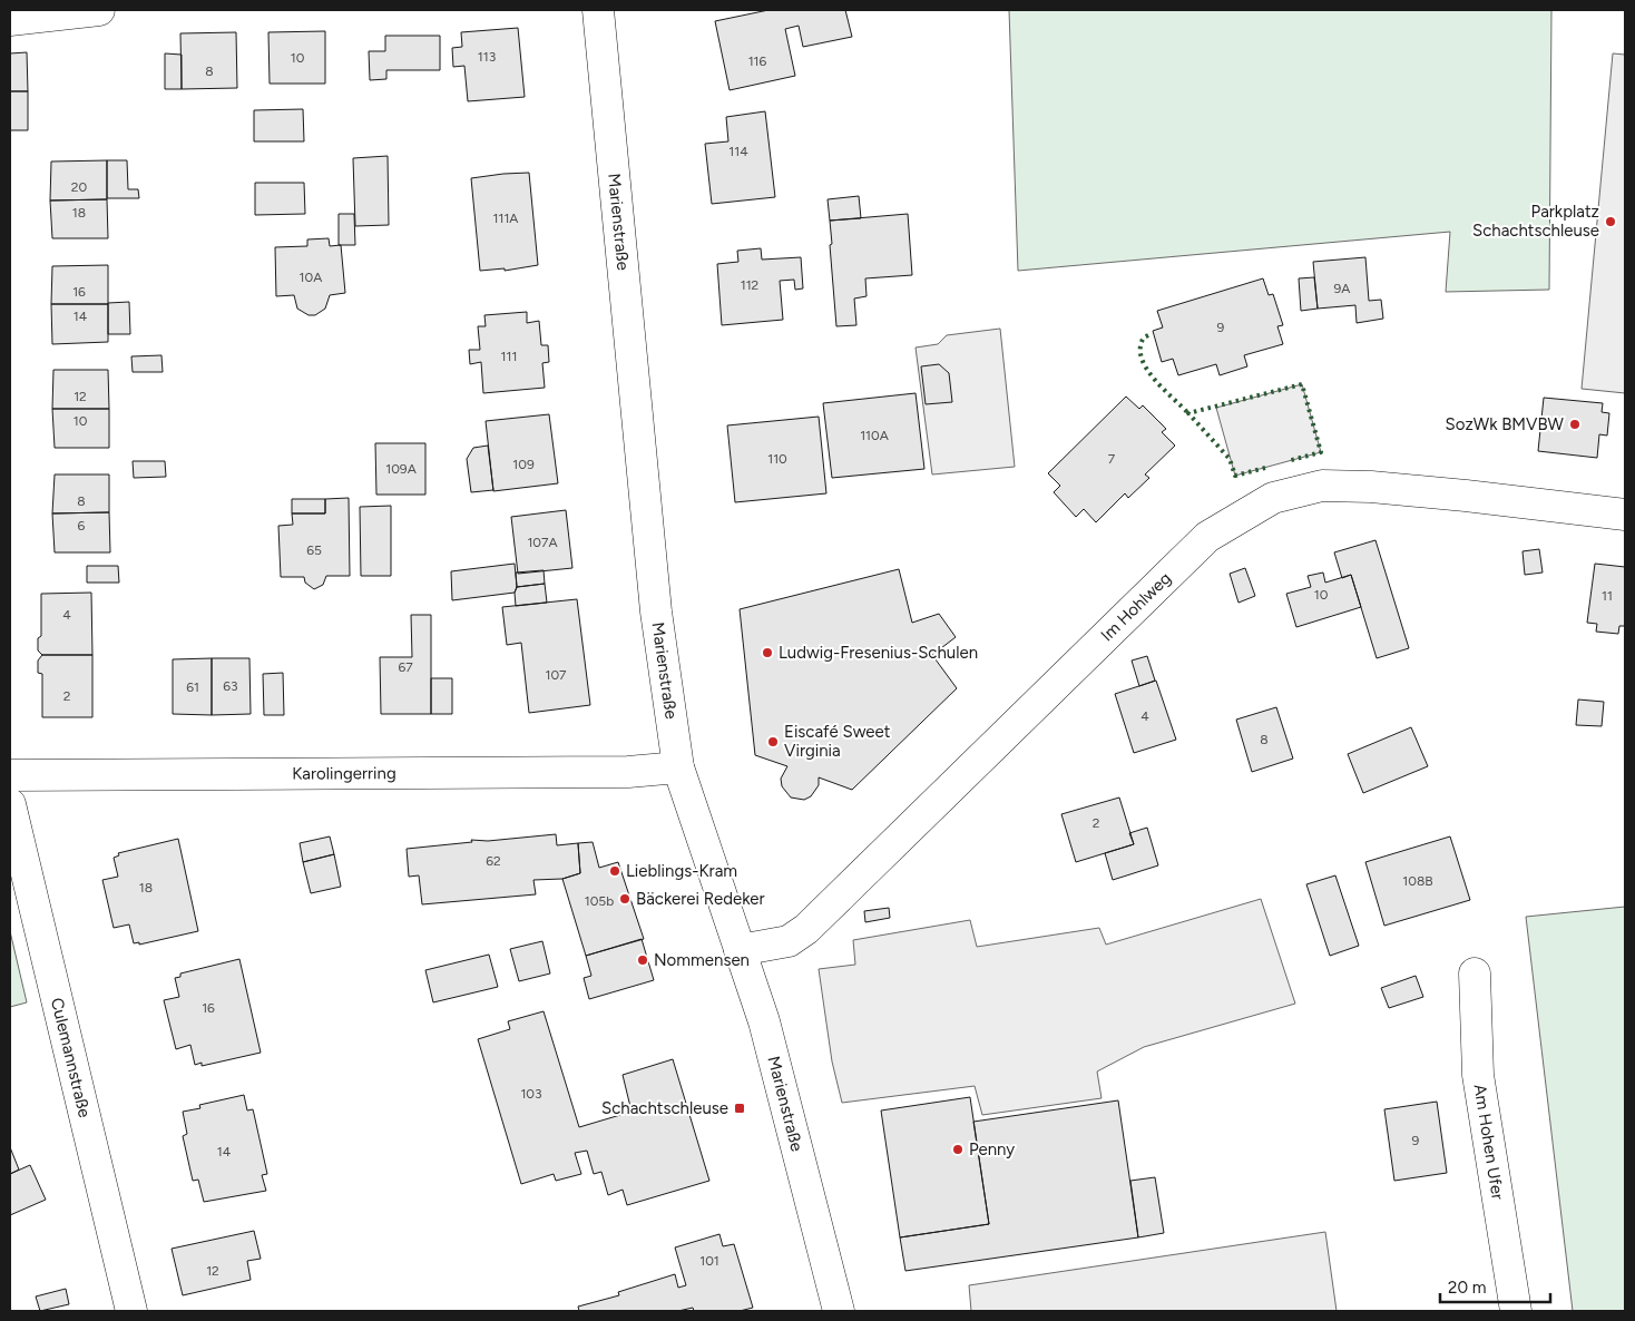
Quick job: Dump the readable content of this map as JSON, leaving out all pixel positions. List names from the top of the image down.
{
  "streets": {
    "street": [
      "Marienstraße",
      "Im Hohlweg",
      "Karolingerring",
      "Culemannstraße",
      "Am Hohen Ufer"
    ]
  },
  "crossings": [
    ["Marienstraße", "Im Hohlweg"],
    ["Marienstraße", "Karolingerring"]
  ],
  "places": {
    "other": [
      "Parkplatz Schachtschleuse",
      "SozWk BMVBW",
      "Ludwig-Fresenius-Schulen",
      "Eiscafé Sweet Virginia",
      "Lieblings-Kram",
      "Bäckerei Redeker",
      "Nommensen",
      "Penny"
    ],
    "transit": ["Schachtschleuse"]
  },
  "house_numbers": [
    "113",
    "10",
    "116",
    "8",
    "114",
    "20",
    "18",
    "111A",
    "10A",
    "112",
    "9A",
    "16",
    "14",
    "9",
    "111",
    "12",
    "10",
    "110A",
    "110",
    "7",
    "109",
    "109A",
    "8",
    "6",
    "107A",
    "65",
    "10",
    "11",
    "4",
    "67",
    "107",
    "63",
    "61",
    "2",
    "4",
    "8",
    "2",
    "62",
    "108B",
    "18",
    "105b",
    "16",
    "103",
    "9",
    "14",
    "101",
    "12"
  ],
  "scale_bar": "20 m"
}
